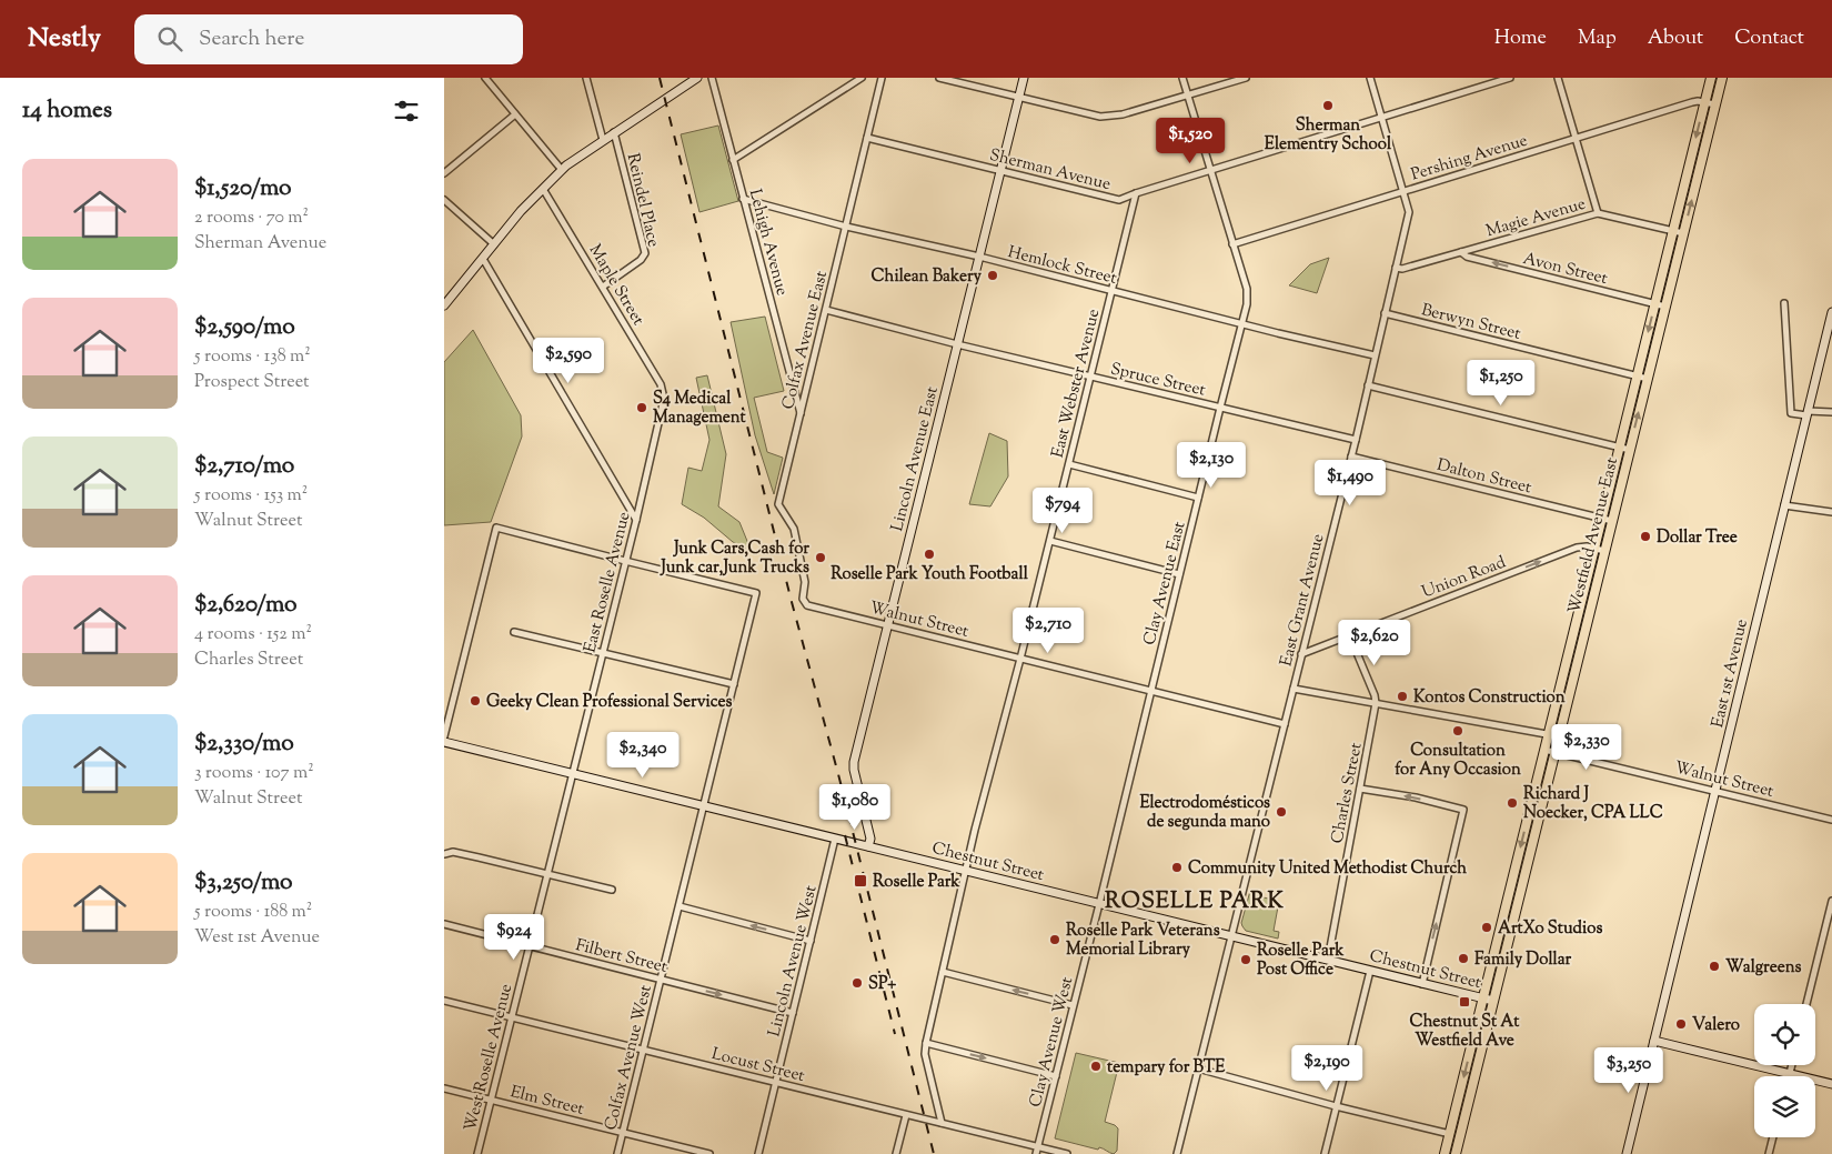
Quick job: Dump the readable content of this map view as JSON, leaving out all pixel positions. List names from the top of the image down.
{
  "streets": {
    "main road": ["Westfield Avenue East"],
    "street": [
      "Pershing Avenue",
      "Sherman Avenue",
      "Reindel Place",
      "Magie Avenue",
      "Lehigh Avenue",
      "Hemlock Street",
      "Avon Street",
      "Maple Street",
      "Berwyn Street",
      "Colfax Avenue East",
      "Spruce Street",
      "East Webster Avenue",
      "Lincoln Avenue East",
      "Dalton Street",
      "Union Road",
      "East Roselle Avenue",
      "Clay Avenue East",
      "East Grant Avenue",
      "Walnut Street",
      "East 1st Avenue",
      "Charles Street",
      "Chestnut Street",
      "Filbert Street",
      "Lincoln Avenue West",
      "Clay Avenue West",
      "West Roselle Avenue",
      "Colfax Avenue West",
      "Locust Street",
      "Elm Street"
    ]
  },
  "crossings": [
    ["Pershing Avenue", "Westfield Avenue East"],
    ["Pershing Avenue", "Clay Avenue East"],
    ["Pershing Avenue", "East Grant Avenue"],
    ["Sherman Avenue", "Colfax Avenue East"],
    ["Sherman Avenue", "East Webster Avenue"],
    ["Sherman Avenue", "Lincoln Avenue East"],
    ["Sherman Avenue", "Clay Avenue East"],
    ["Sherman Avenue", "East Grant Avenue"],
    ["Reindel Place", "Maple Street"],
    ["Magie Avenue", "Avon Street"],
    ["Magie Avenue", "Westfield Avenue East"],
    ["Magie Avenue", "East Grant Avenue"],
    ["Lehigh Avenue", "Hemlock Street"],
    ["Lehigh Avenue", "Colfax Avenue East"],
    ["Hemlock Street", "Colfax Avenue East"],
    ["Hemlock Street", "East Webster Avenue"],
    ["Hemlock Street", "Lincoln Avenue East"],
    ["Hemlock Street", "Clay Avenue East"],
    ["Hemlock Street", "East Grant Avenue"],
    ["Avon Street", "Westfield Avenue East"],
    ["Maple Street", "East Roselle Avenue"],
    ["Berwyn Street", "Westfield Avenue East"],
    ["Berwyn Street", "East Grant Avenue"],
    ["Colfax Avenue East", "Spruce Street"],
    ["Colfax Avenue East", "Walnut Street"],
    ["Spruce Street", "East Webster Avenue"],
    ["Spruce Street", "Lincoln Avenue East"],
    ["Spruce Street", "Clay Avenue East"],
    ["Spruce Street", "East Grant Avenue"],
    ["East Webster Avenue", "Walnut Street"],
    ["East Webster Avenue", "Chestnut Street"],
    ["East Webster Avenue", "Locust Street"],
    ["Lincoln Avenue East", "Walnut Street"],
    ["Lincoln Avenue East", "Chestnut Street"],
    ["Dalton Street", "Westfield Avenue East"],
    ["Dalton Street", "East Grant Avenue"],
    ["Westfield Avenue East", "Union Road"],
    ["Westfield Avenue East", "Walnut Street"],
    ["Westfield Avenue East", "Chestnut Street"],
    ["Union Road", "East Grant Avenue"],
    ["Union Road", "Charles Street"],
    ["East Roselle Avenue", "Chestnut Street"],
    ["East Roselle Avenue", "West Roselle Avenue"],
    ["Clay Avenue East", "Walnut Street"],
    ["Clay Avenue East", "Chestnut Street"],
    ["Clay Avenue East", "Clay Avenue West"],
    ["East Grant Avenue", "Walnut Street"],
    ["East Grant Avenue", "Chestnut Street"],
    ["Walnut Street", "East 1st Avenue"],
    ["Charles Street", "Chestnut Street"],
    ["Chestnut Street", "Lincoln Avenue West"],
    ["Chestnut Street", "Clay Avenue West"],
    ["Chestnut Street", "West Roselle Avenue"],
    ["Chestnut Street", "Colfax Avenue West"],
    ["Filbert Street", "Lincoln Avenue West"],
    ["Filbert Street", "West Roselle Avenue"],
    ["Filbert Street", "Colfax Avenue West"],
    ["Lincoln Avenue West", "Locust Street"],
    ["Clay Avenue West", "Locust Street"],
    ["West Roselle Avenue", "Locust Street"],
    ["West Roselle Avenue", "Elm Street"],
    ["Colfax Avenue West", "Locust Street"],
    ["Colfax Avenue West", "Elm Street"]
  ],
  "one_way": ["Avon Street", "Union Road", "Filbert Street"],
  "districts": ["ROSELLE PARK"],
  "places": {
    "other": [
      "Sherman Elementry School",
      "Chilean Bakery",
      "S4 Medical Management",
      "Dollar Tree",
      "Roselle Park Youth Football",
      "Junk Cars,Cash for Junk car,Junk Trucks",
      "Kontos Construction",
      "Geeky Clean Professional Services",
      "Consultation for Any Occasion",
      "Richard J Noecker, CPA LLC",
      "Electrodomésticos de segunda mano",
      "Community United Methodist Church",
      "ArtXo Studios",
      "Roselle Park Veterans Memorial Library",
      "Family Dollar",
      "Roselle Park Post Office",
      "Walgreens",
      "SP+",
      "Valero",
      "tempary for BTE"
    ],
    "transit": ["Roselle Park", "Chestnut St At Westfield Ave"]
  },
  "page": {
    "header": "Nestly",
    "search": "Search here",
    "nav": [
      "Home",
      "Map",
      "About",
      "Contact"
    ],
    "heading": "14 homes",
    "price": [
      "$1,520",
      "$2,590",
      "$1,250",
      "$2,130",
      "$1,490",
      "$794",
      "$2,710",
      "$2,620",
      "$2,330",
      "$2,340",
      "$1,080",
      "$924",
      "$2,190",
      "$3,250"
    ],
    "list": [
      {
        "name": "$1,520/mo",
        "note": "2 rooms · 70 m² · Sherman Avenue"
      },
      {
        "name": "$2,590/mo",
        "note": "5 rooms · 138 m² · Prospect Street"
      },
      {
        "name": "$2,710/mo",
        "note": "5 rooms · 153 m² · Walnut Street"
      },
      {
        "name": "$2,620/mo",
        "note": "4 rooms · 152 m² · Charles Street"
      },
      {
        "name": "$2,330/mo",
        "note": "3 rooms · 107 m² · Walnut Street"
      },
      {
        "name": "$3,250/mo",
        "note": "5 rooms · 188 m² · West 1st Avenue"
      }
    ]
  }
}
